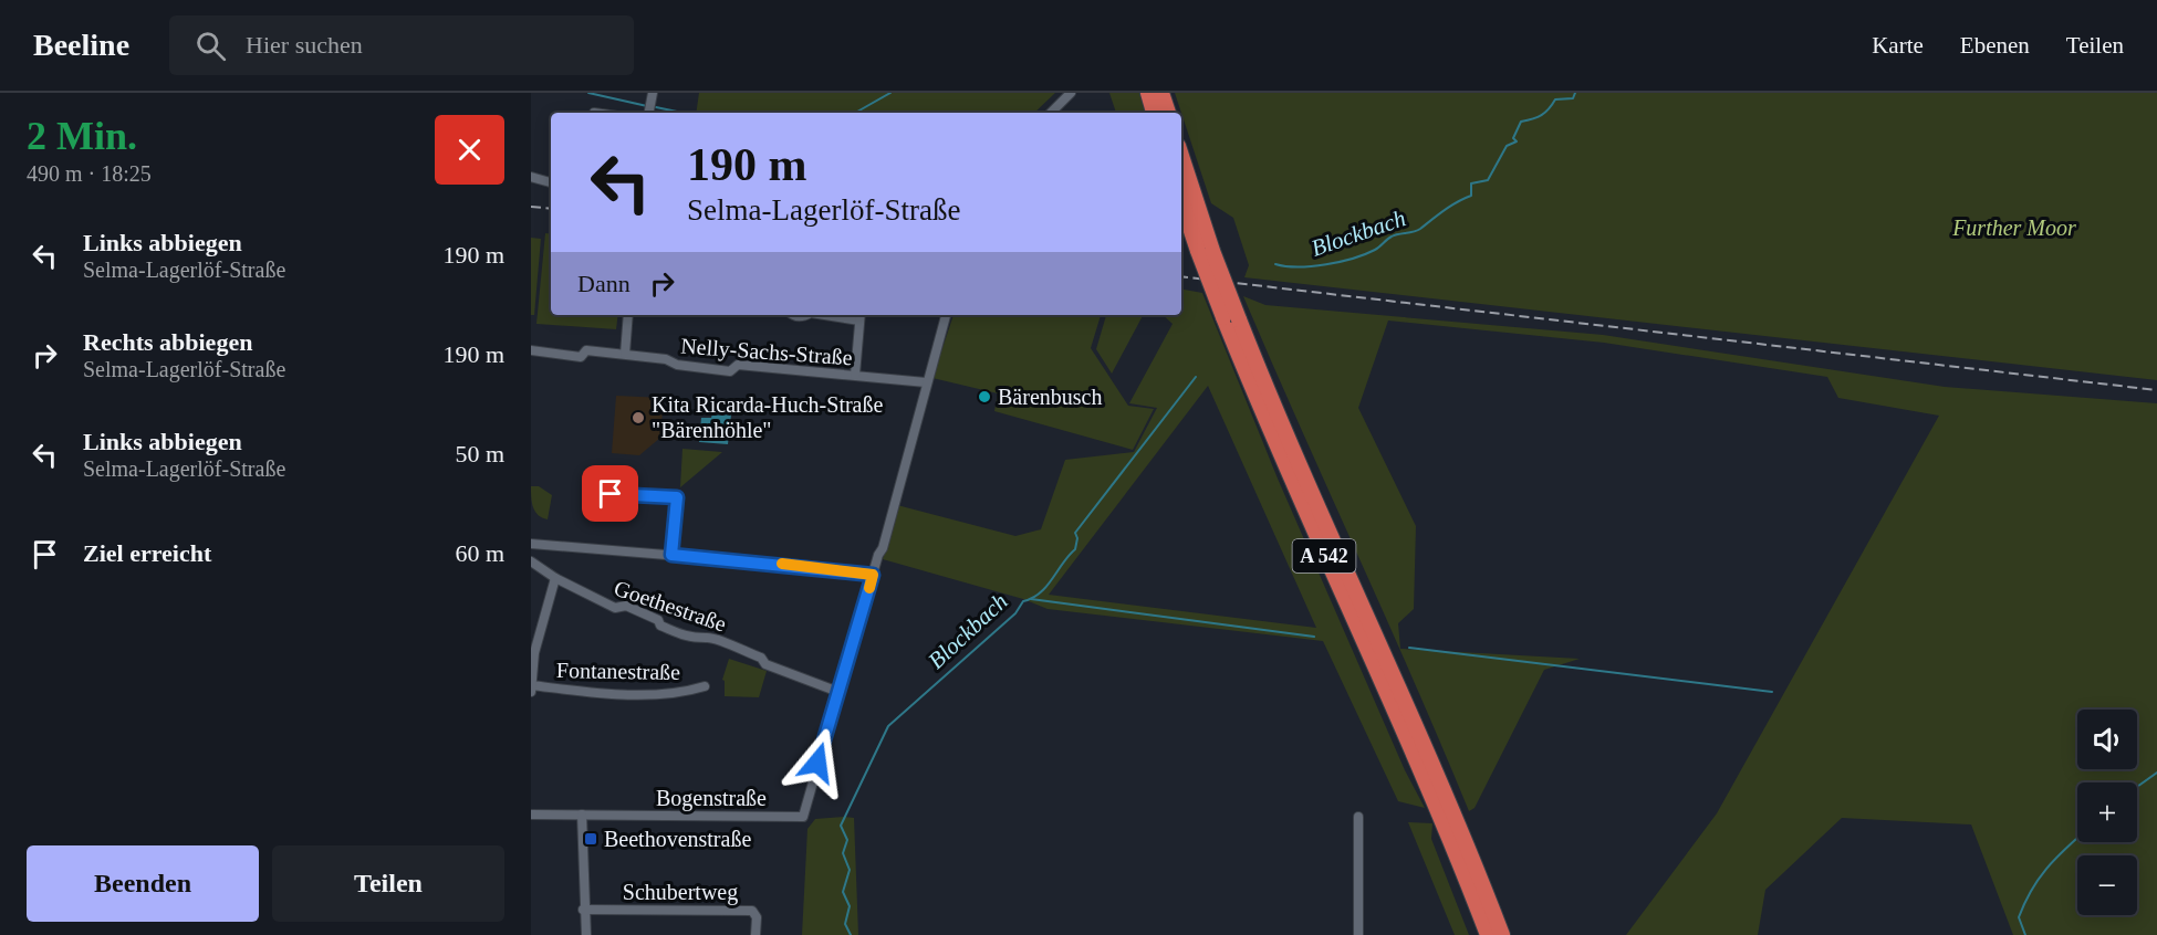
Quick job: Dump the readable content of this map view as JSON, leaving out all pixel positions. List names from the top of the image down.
{
  "streets": {
    "highway": ["A 542"],
    "street": [
      "Nelly-Sachs-Straße",
      "Goethestraße",
      "Fontanestraße",
      "Bogenstraße",
      "Schubertweg"
    ]
  },
  "crossings": [
    ["Nelly-Sachs-Straße", "Bogenstraße"],
    ["Goethestraße", "Bogenstraße"]
  ],
  "water": ["Blockbach"],
  "parks": ["Further Moor"],
  "places": {
    "other": ["Bärenbusch", "Kita Ricarda-Huch-Straße \"Bärenhöhle\""],
    "transit": ["Beethovenstraße"]
  },
  "page": {
    "header": "Beeline",
    "search": "Hier suchen",
    "nav": ["Karte", "Ebenen", "Teilen"],
    "heading": ["2 Min.", "490 m · 18:25"],
    "turn": ["190 m", "Selma-Lagerlöf-Straße"],
    "list": [
      {
        "name": "Links abbiegen",
        "note": "Selma-Lagerlöf-Straße",
        "value": "190 m"
      },
      {
        "name": "Rechts abbiegen",
        "note": "Selma-Lagerlöf-Straße",
        "value": "190 m"
      },
      {
        "name": "Links abbiegen",
        "note": "Selma-Lagerlöf-Straße",
        "value": "50 m"
      },
      {
        "name": "Ziel erreicht",
        "value": "60 m"
      }
    ],
    "then": "Dann",
    "map_buttons": ["+", "−"],
    "buttons": ["Beenden", "Teilen"]
  }
}
